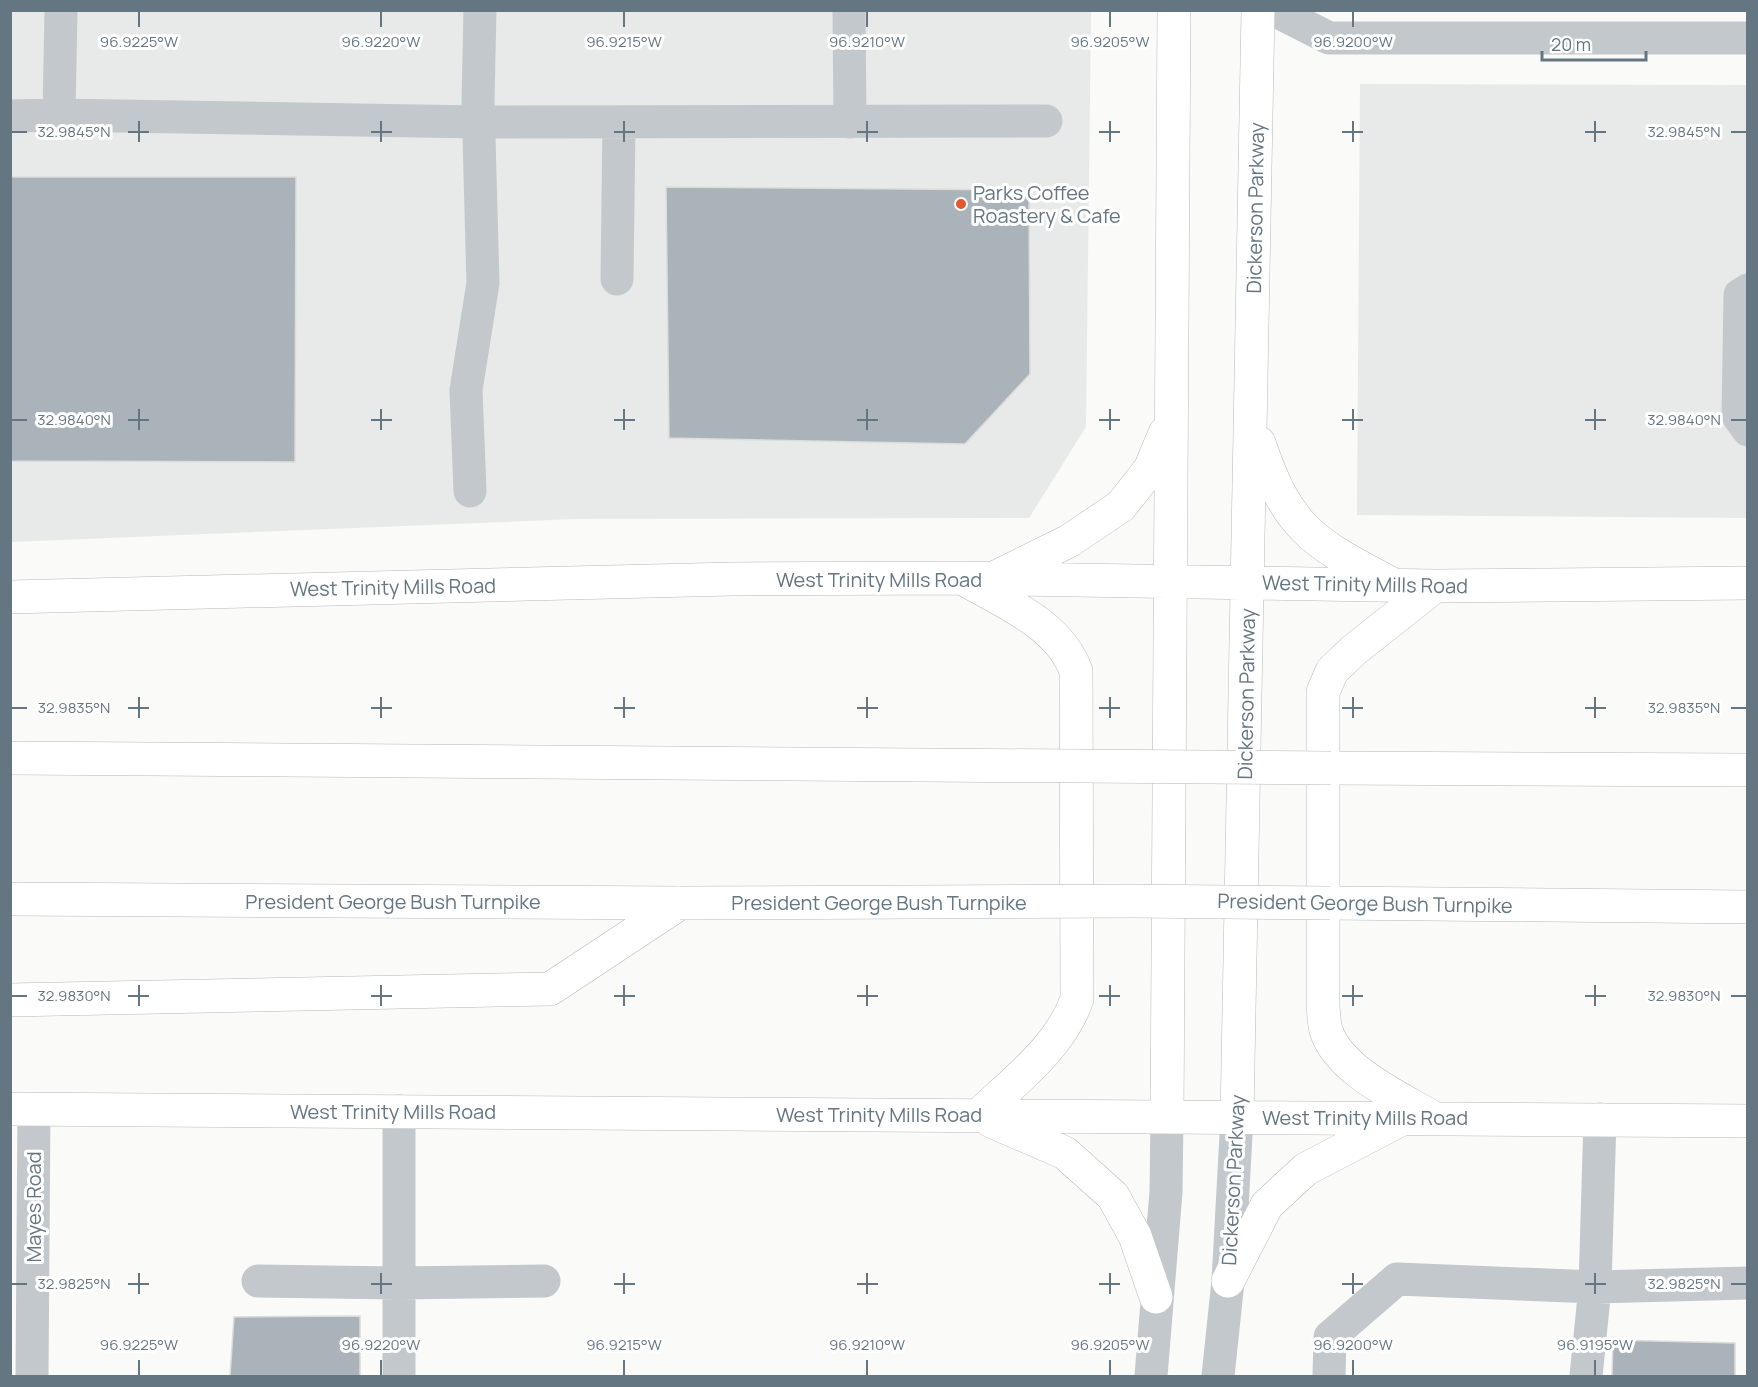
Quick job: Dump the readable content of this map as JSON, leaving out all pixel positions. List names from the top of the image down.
{
  "streets": {
    "main road": ["Dickerson Parkway", "West Trinity Mills Road", "President George Bush Turnpike"],
    "street": ["Mayes Road"]
  },
  "crossings": [
    ["Dickerson Parkway", "West Trinity Mills Road"],
    ["West Trinity Mills Road", "Mayes Road"]
  ],
  "places": ["Parks Coffee Roastery & Cafe"],
  "scale_bar": "20 m",
  "coordinates": [
    "96.9225°W",
    "96.9220°W",
    "96.9215°W",
    "96.9210°W",
    "96.9205°W",
    "96.9200°W",
    "32.9845°N",
    "32.9840°N",
    "32.9835°N",
    "32.9830°N",
    "32.9825°N",
    "96.9195°W"
  ]
}
